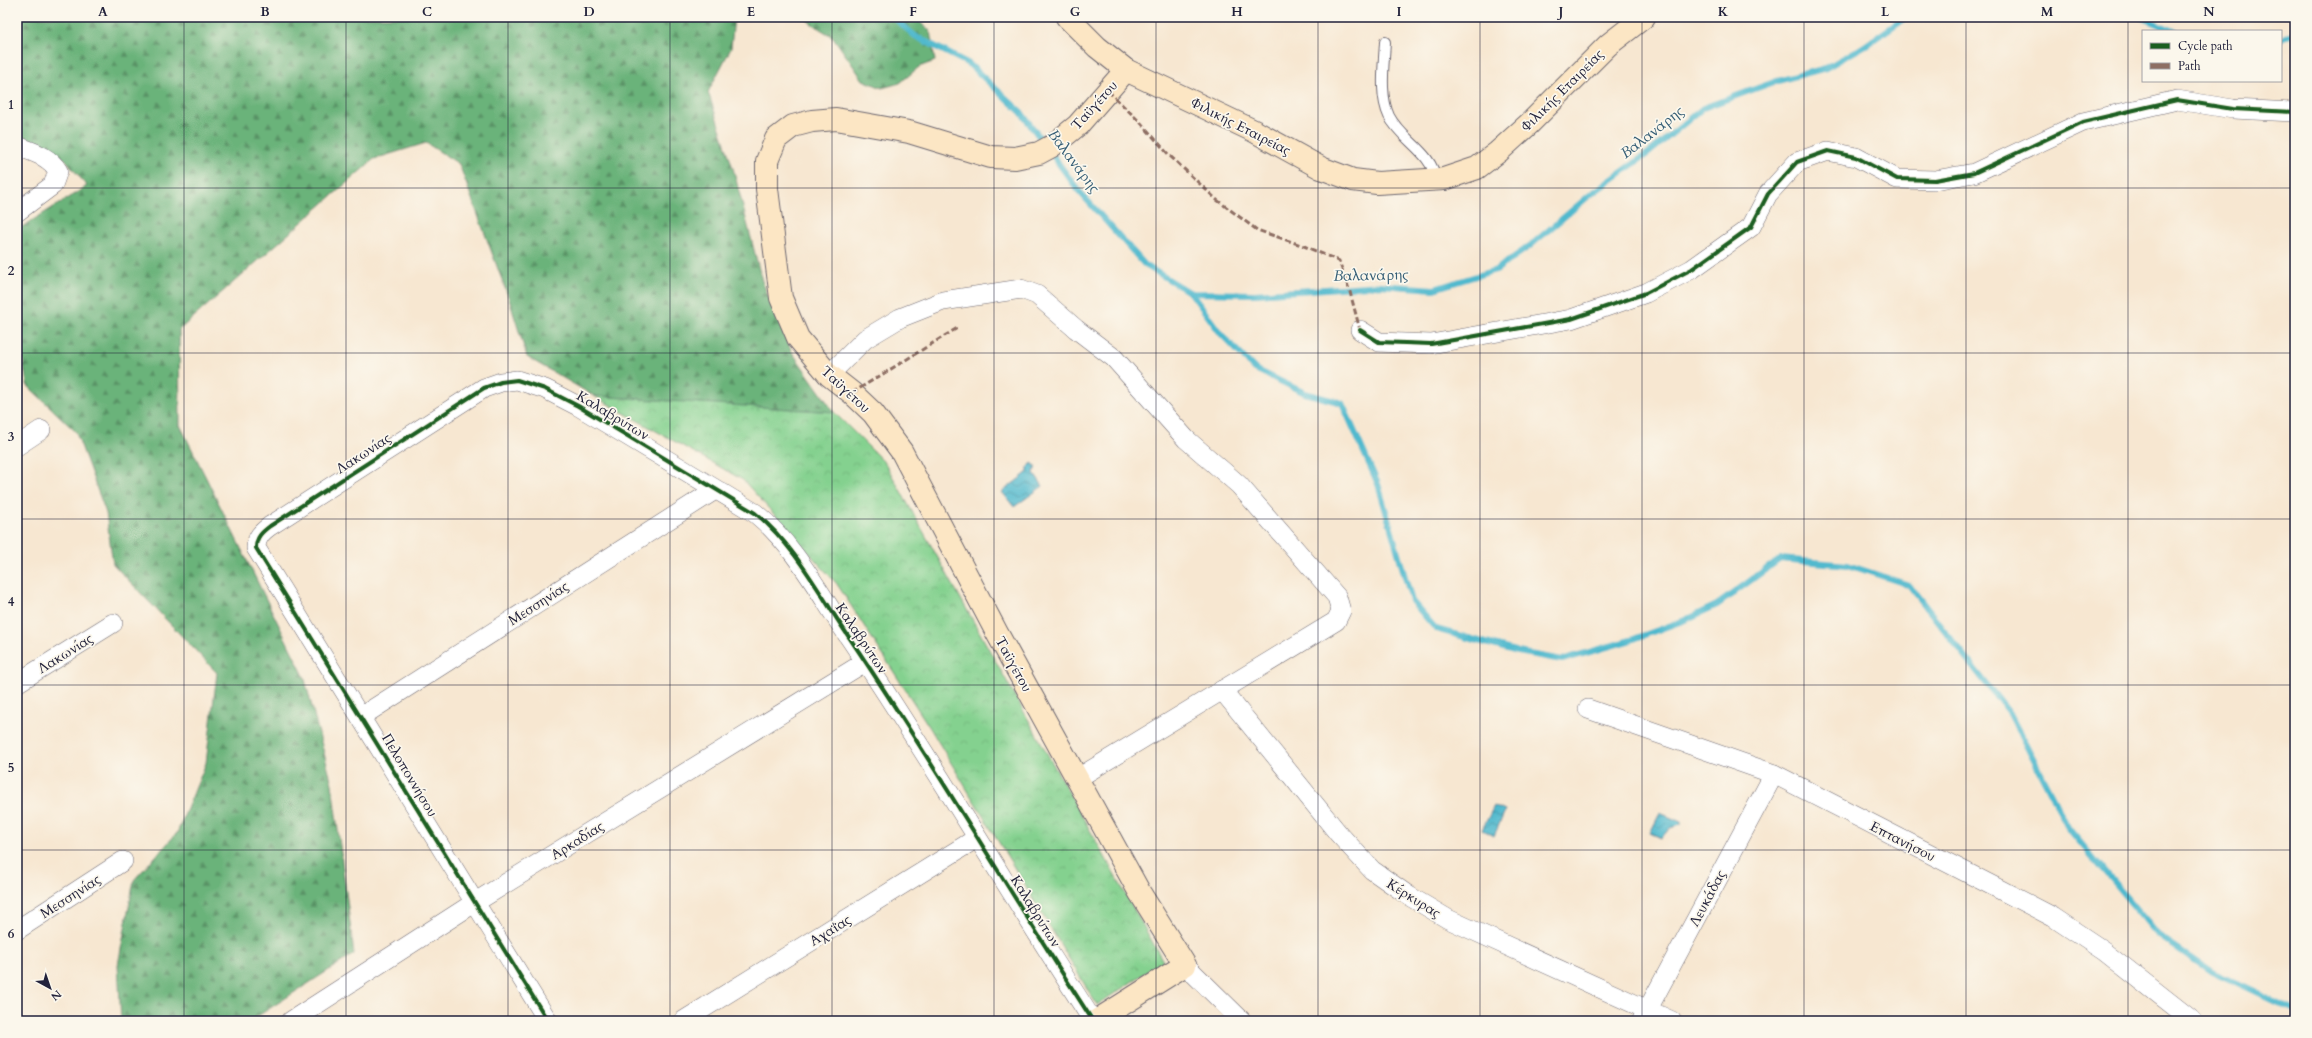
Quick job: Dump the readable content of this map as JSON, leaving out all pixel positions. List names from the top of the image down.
{
  "streets": {
    "street": [
      "Φιλικής Εταιρείας",
      "Ταϋγέτου",
      "Καλαβρύτων",
      "Λακωνίας",
      "Μεσσηνίας",
      "Πελοποννήσου",
      "Αρκαδίας",
      "Επτανήσου",
      "Κέρκυρας",
      "Λευκάδας",
      "Αχαΐας"
    ]
  },
  "crossings": [
    ["Φιλικής Εταιρείας", "Ταϋγέτου"],
    ["Καλαβρύτων", "Λακωνίας"],
    ["Καλαβρύτων", "Μεσσηνίας"],
    ["Καλαβρύτων", "Αρκαδίας"],
    ["Καλαβρύτων", "Αχαΐας"],
    ["Λακωνίας", "Πελοποννήσου"],
    ["Μεσσηνίας", "Πελοποννήσου"],
    ["Πελοποννήσου", "Αρκαδίας"],
    ["Επτανήσου", "Λευκάδας"],
    ["Κέρκυρας", "Λευκάδας"]
  ],
  "water": ["Βαλανάρης"],
  "legend": ["Cycle path", "Path"],
  "north": "bottom right",
  "grid": {
    "columns": [
      "A",
      "B",
      "C",
      "D",
      "E",
      "F",
      "G",
      "H",
      "I",
      "J",
      "K",
      "L",
      "M",
      "N"
    ],
    "rows": [
      "1",
      "2",
      "3",
      "4",
      "5",
      "6"
    ]
  }
}
